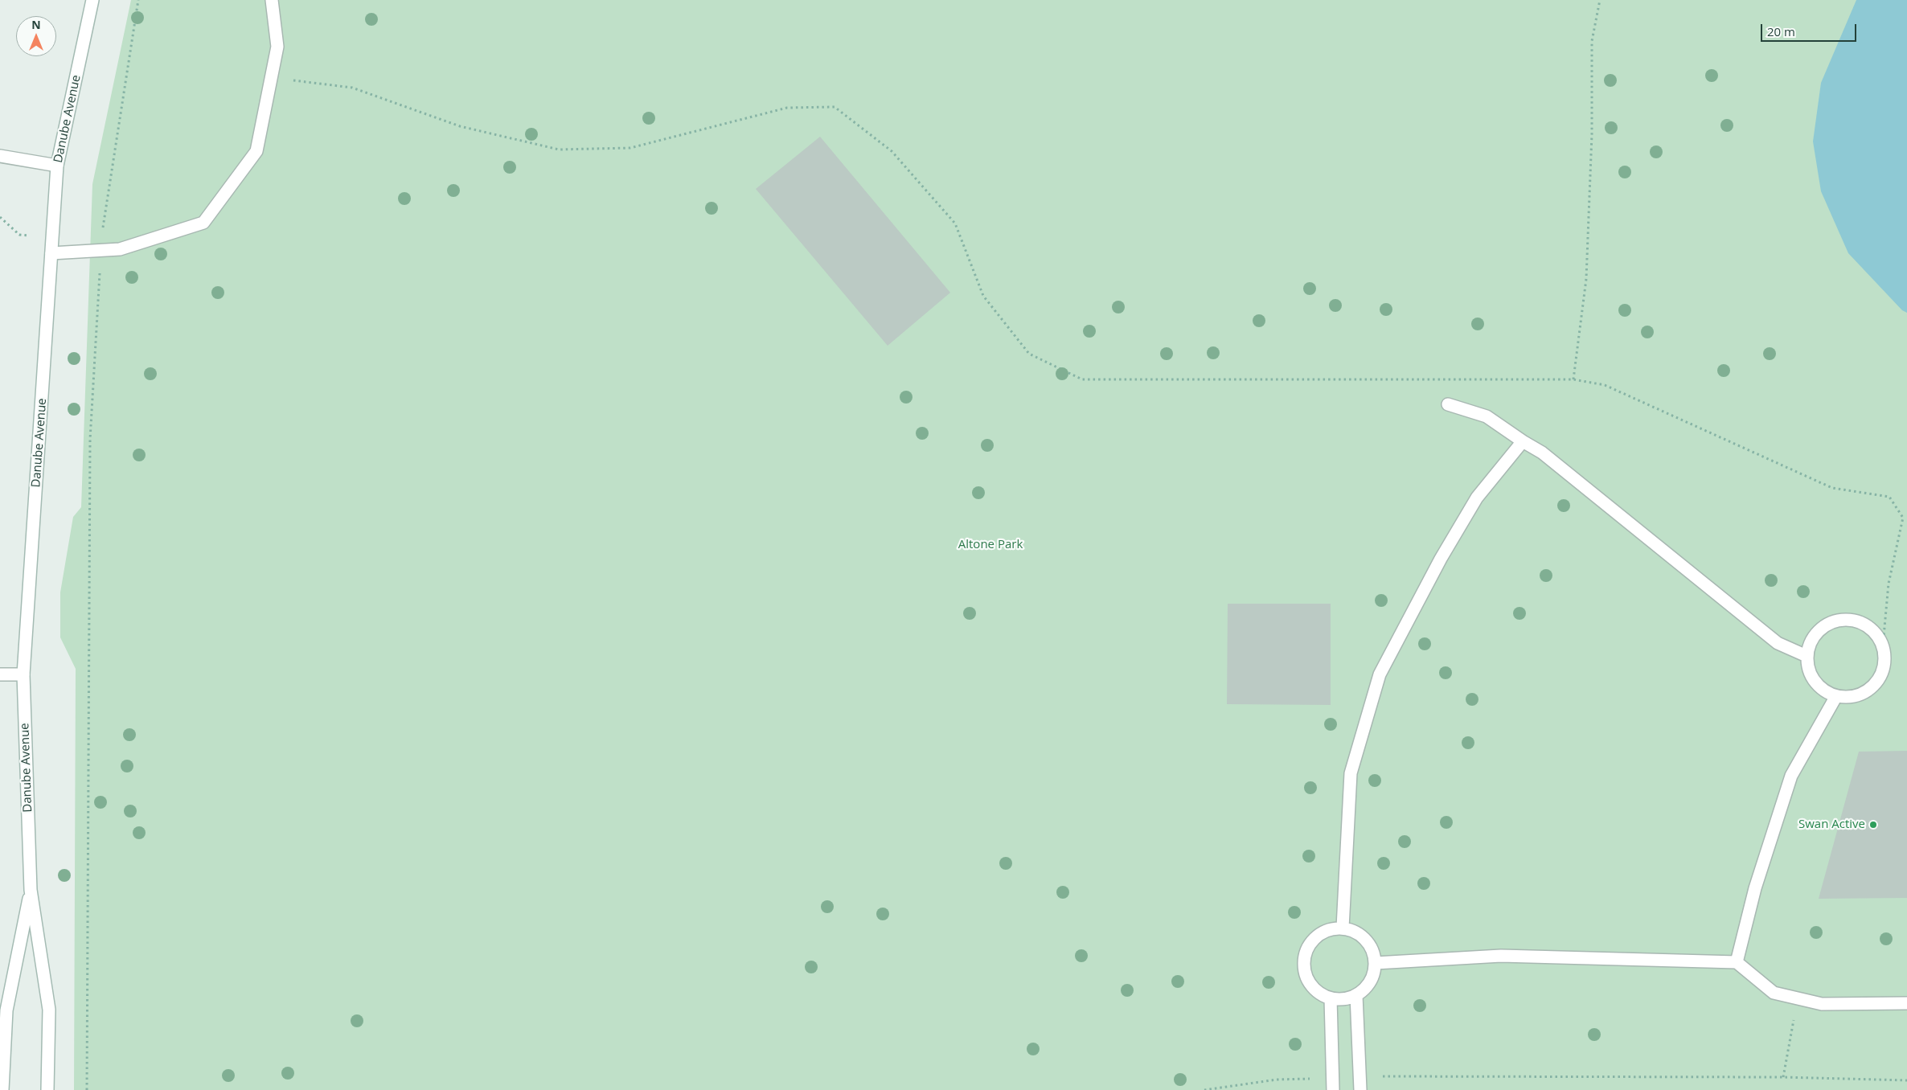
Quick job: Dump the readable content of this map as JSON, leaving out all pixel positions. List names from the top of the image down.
{
  "streets": {
    "street": ["Danube Avenue"]
  },
  "parks": ["Altone Park"],
  "places": ["Swan Active"],
  "scale_bar": "20 m",
  "north": "top"
}
